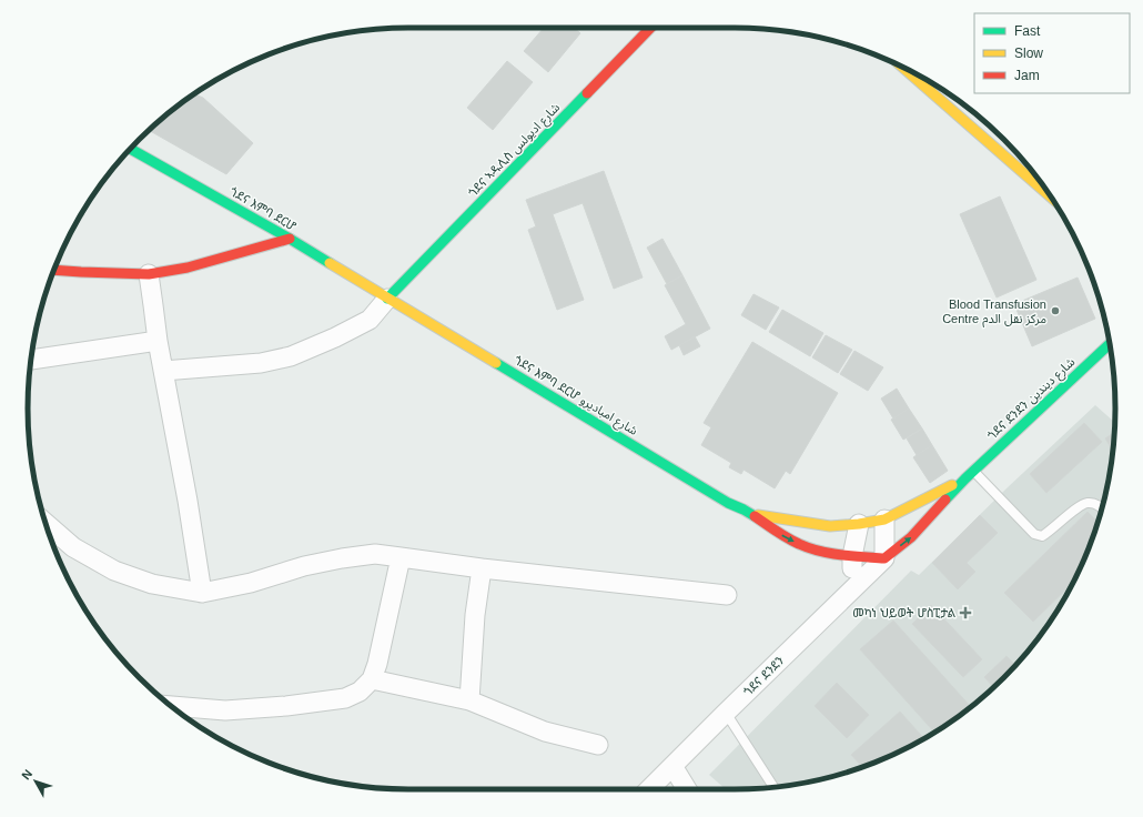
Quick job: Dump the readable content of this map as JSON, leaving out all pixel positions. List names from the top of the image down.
{
  "streets": {
    "main road": [
      "ጎደና ኣዱሊስ شارع اديولس",
      "ጎደና እምባ ደርሆ",
      "ጎደና እምባ ደርሆ شارع امباديرو",
      "ጎደና ደንደን شارع ديندين"
    ],
    "street": ["ጎደና ደንደን"]
  },
  "crossings": [
    ["ጎደና ኣዱሊስ شارع اديولس", "ጎደና እምባ ደርሆ"],
    ["ጎደና ኣዱሊስ شارع اديولس", "ጎደና እምባ ደርሆ شارع امباديرو"],
    ["ጎደና እምባ ደርሆ", "ጎደና እምባ ደርሆ شارع امباديرو"],
    ["ጎደና እምባ ደርሆ شارع امباديرو", "ጎደና ደንደን شارع ديندين"],
    ["ጎደና ደንደን شارع ديندين", "ጎደና ደንደን"]
  ],
  "places": {
    "other": ["Blood Transfusion Centre مركز نقل الدم"],
    "health": ["መካነ ህይወት ሆስፒታል"]
  },
  "legend": ["Fast", "Slow", "Jam"],
  "north": "top left"
}
